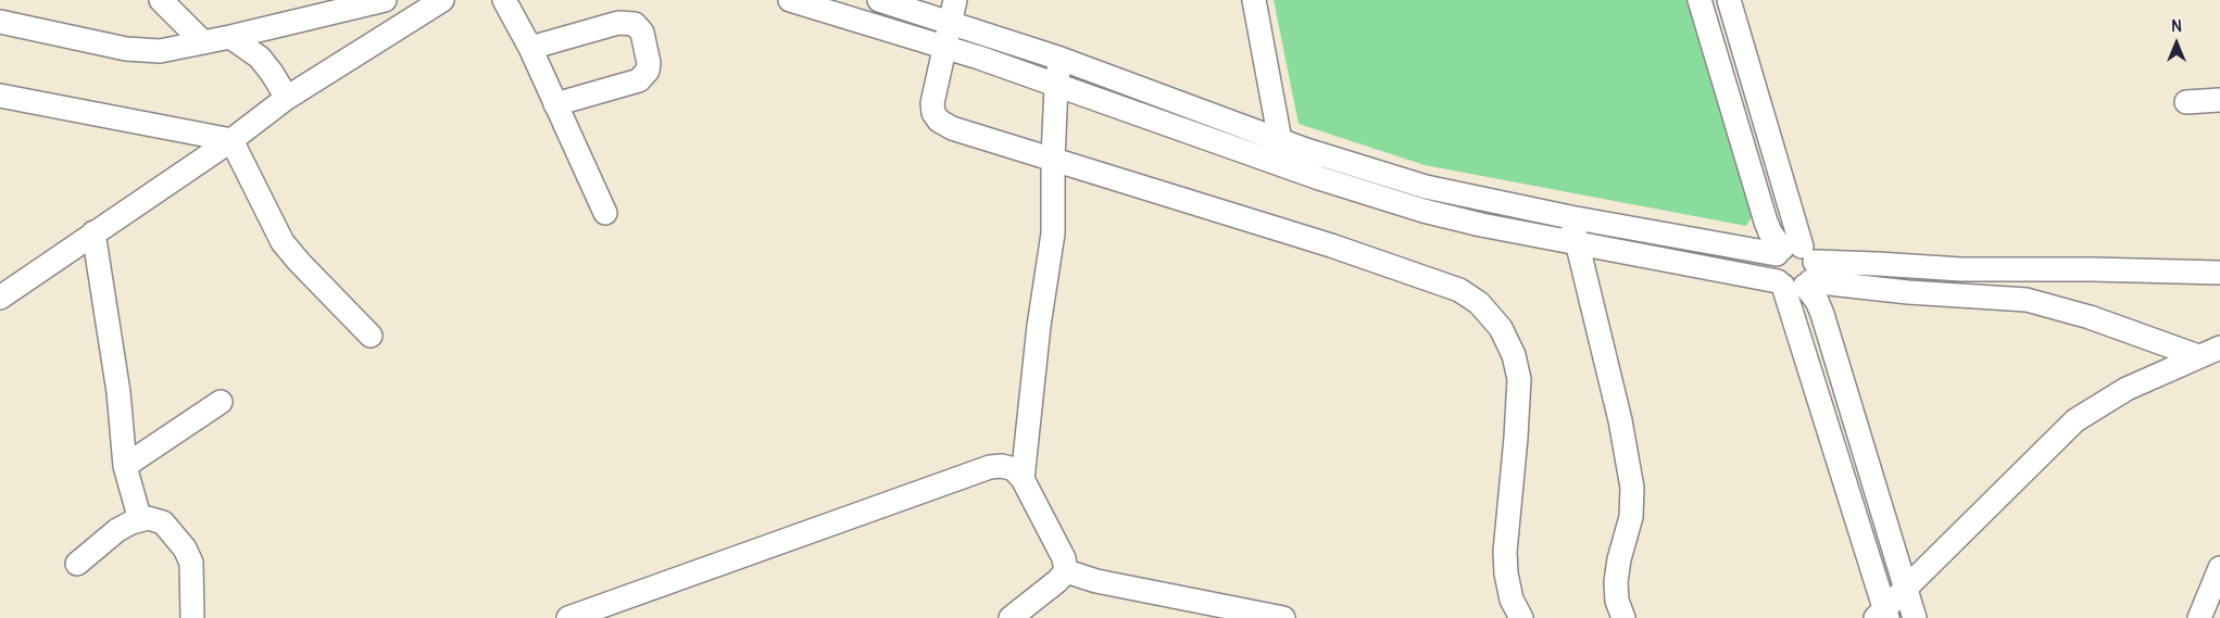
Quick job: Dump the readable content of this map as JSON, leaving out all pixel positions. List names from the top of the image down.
{
  "north": "top"
}
